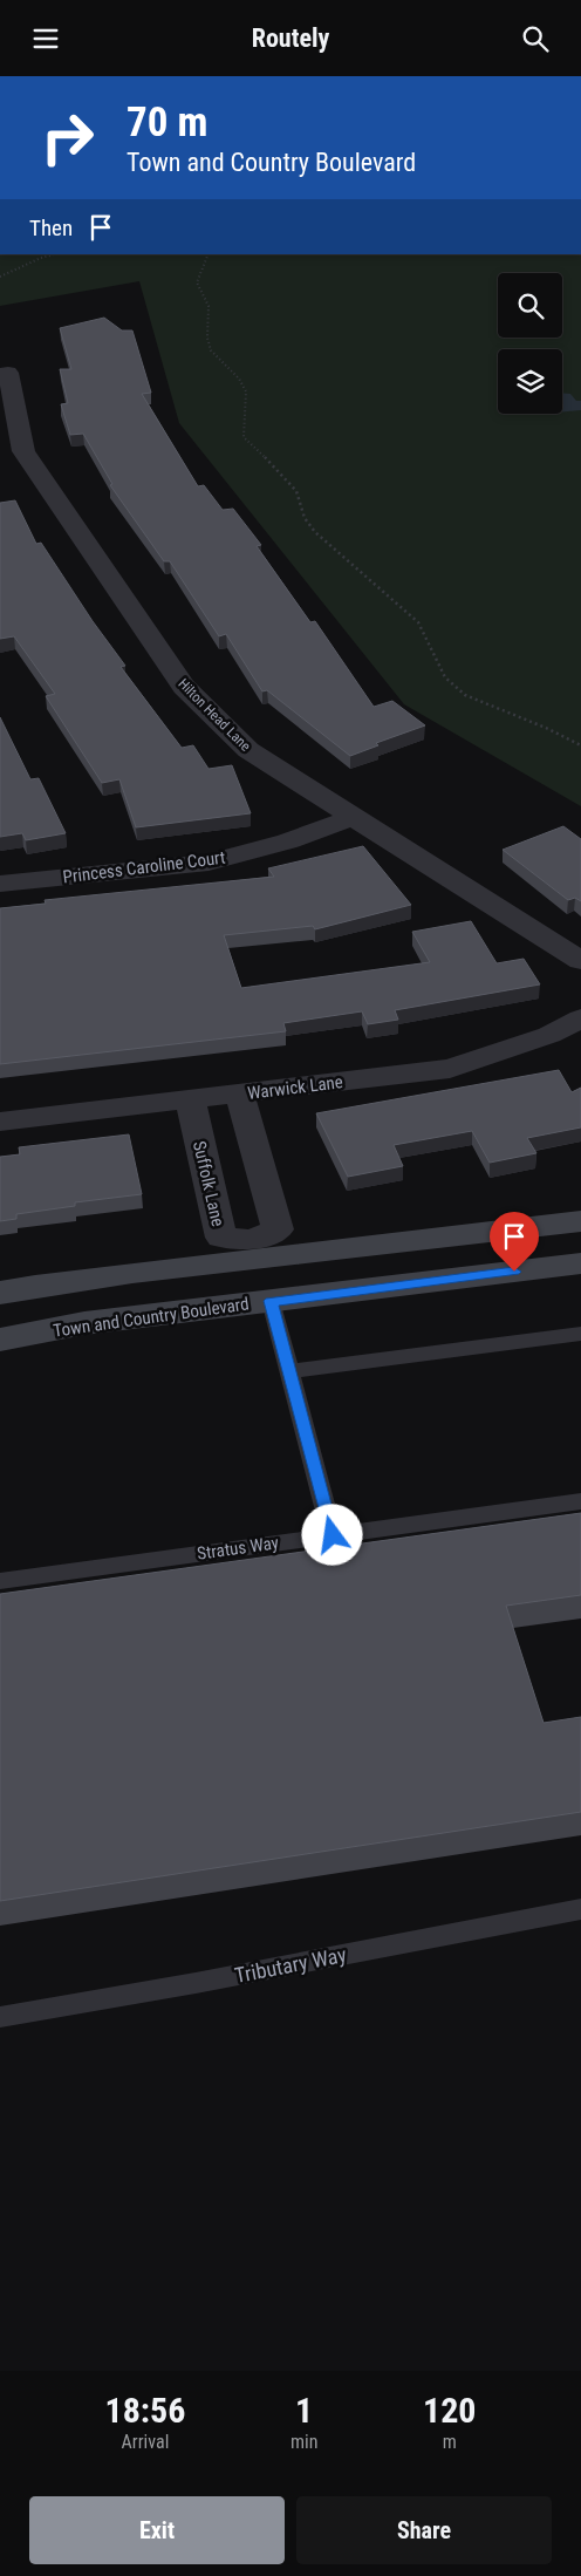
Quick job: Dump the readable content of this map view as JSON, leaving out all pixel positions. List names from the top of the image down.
{
  "streets": {
    "main road": ["Town and Country Boulevard"],
    "street": [
      "Hilton Head Lane",
      "Princess Caroline Court",
      "Warwick Lane",
      "Suffolk Lane"
    ],
    "lane": ["Stratus Way", "Tributary Way"]
  },
  "crossings": [
    ["Hilton Head Lane", "Princess Caroline Court"],
    ["Warwick Lane", "Suffolk Lane"]
  ],
  "page": {
    "header": "Routely",
    "turn": ["70 m", "Town and Country Boulevard"],
    "then": "Then",
    "eta": [
      "18:56",
      "Arrival",
      "1",
      "min",
      "120",
      "m"
    ],
    "buttons": ["Exit", "Share"]
  }
}
